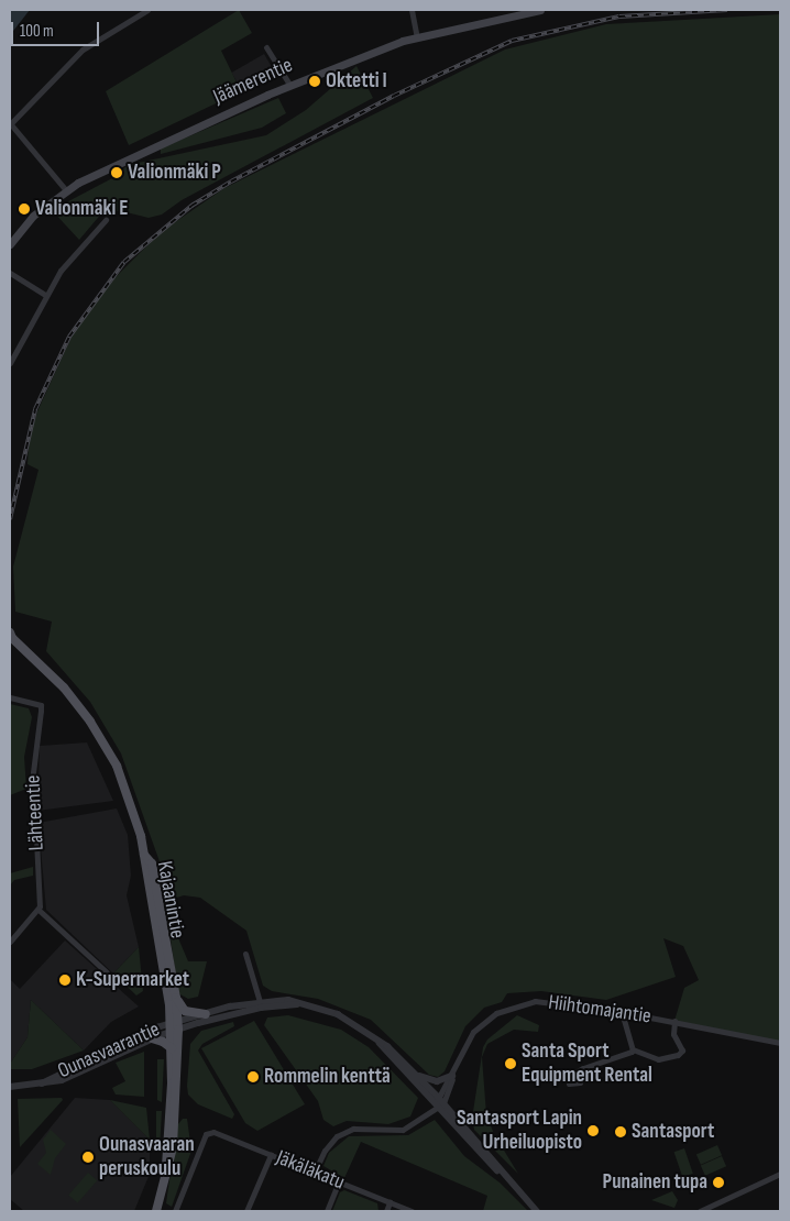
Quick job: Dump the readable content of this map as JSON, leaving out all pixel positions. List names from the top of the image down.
{
  "streets": {
    "main road": ["Jäämerentie", "Kajaanintie"],
    "street": [
      "Lähteentie",
      "Hiihtomajantie",
      "Ounasvaarantie",
      "Jäkäläkatu"
    ]
  },
  "crossings": [
    ["Kajaanintie", "Ounasvaarantie"]
  ],
  "places": [
    "Oktetti I",
    "Valionmäki P",
    "Valionmäki E",
    "K-Supermarket",
    "Santa Sport Equipment Rental",
    "Rommelin kenttä",
    "Santasport Lapin Urheiluopisto",
    "Santasport",
    "Ounasvaaran peruskoulu",
    "Punainen tupa"
  ],
  "scale_bar": "100 m"
}
